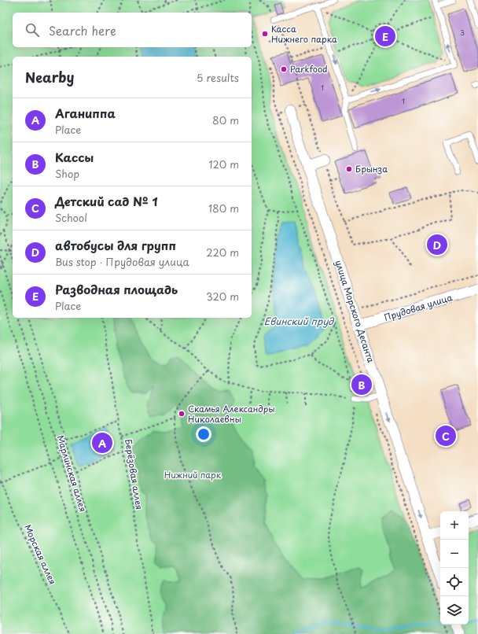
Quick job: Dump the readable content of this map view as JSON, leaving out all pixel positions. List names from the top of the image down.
{
  "streets": {
    "street": ["Прудовая улица", "улица Морского Десанта"],
    "path": ["Марлинская аллея", "Берёзовая аллея", "Морская аллея"]
  },
  "crossings": [
    ["Прудовая улица", "улица Морского Десанта"]
  ],
  "water": ["Евинский пруд"],
  "parks": ["Нижний парк"],
  "places": [
    "Касса Нижнего парка",
    "Parkfood",
    "Брынза",
    "Скамья Александры Николаевны"
  ],
  "house_numbers": ["3", "1", "1"],
  "page": {
    "search": "Search here",
    "pins": [
      "E",
      "D",
      "B",
      "C",
      "A"
    ],
    "heading": ["Nearby", "5 results"],
    "list": [
      {
        "mark": "A",
        "name": "Аганиппа",
        "note": "Place",
        "value": "80 m"
      },
      {
        "mark": "B",
        "name": "Кассы",
        "note": "Shop",
        "value": "120 m"
      },
      {
        "mark": "C",
        "name": "Детский сад № 1",
        "note": "School",
        "value": "180 m"
      },
      {
        "mark": "D",
        "name": "автобусы для групп",
        "note": "Bus stop · Прудовая улица",
        "value": "220 m"
      },
      {
        "mark": "E",
        "name": "Разводная площадь",
        "note": "Place",
        "value": "320 m"
      }
    ],
    "map_buttons": ["+", "−"]
  }
}
